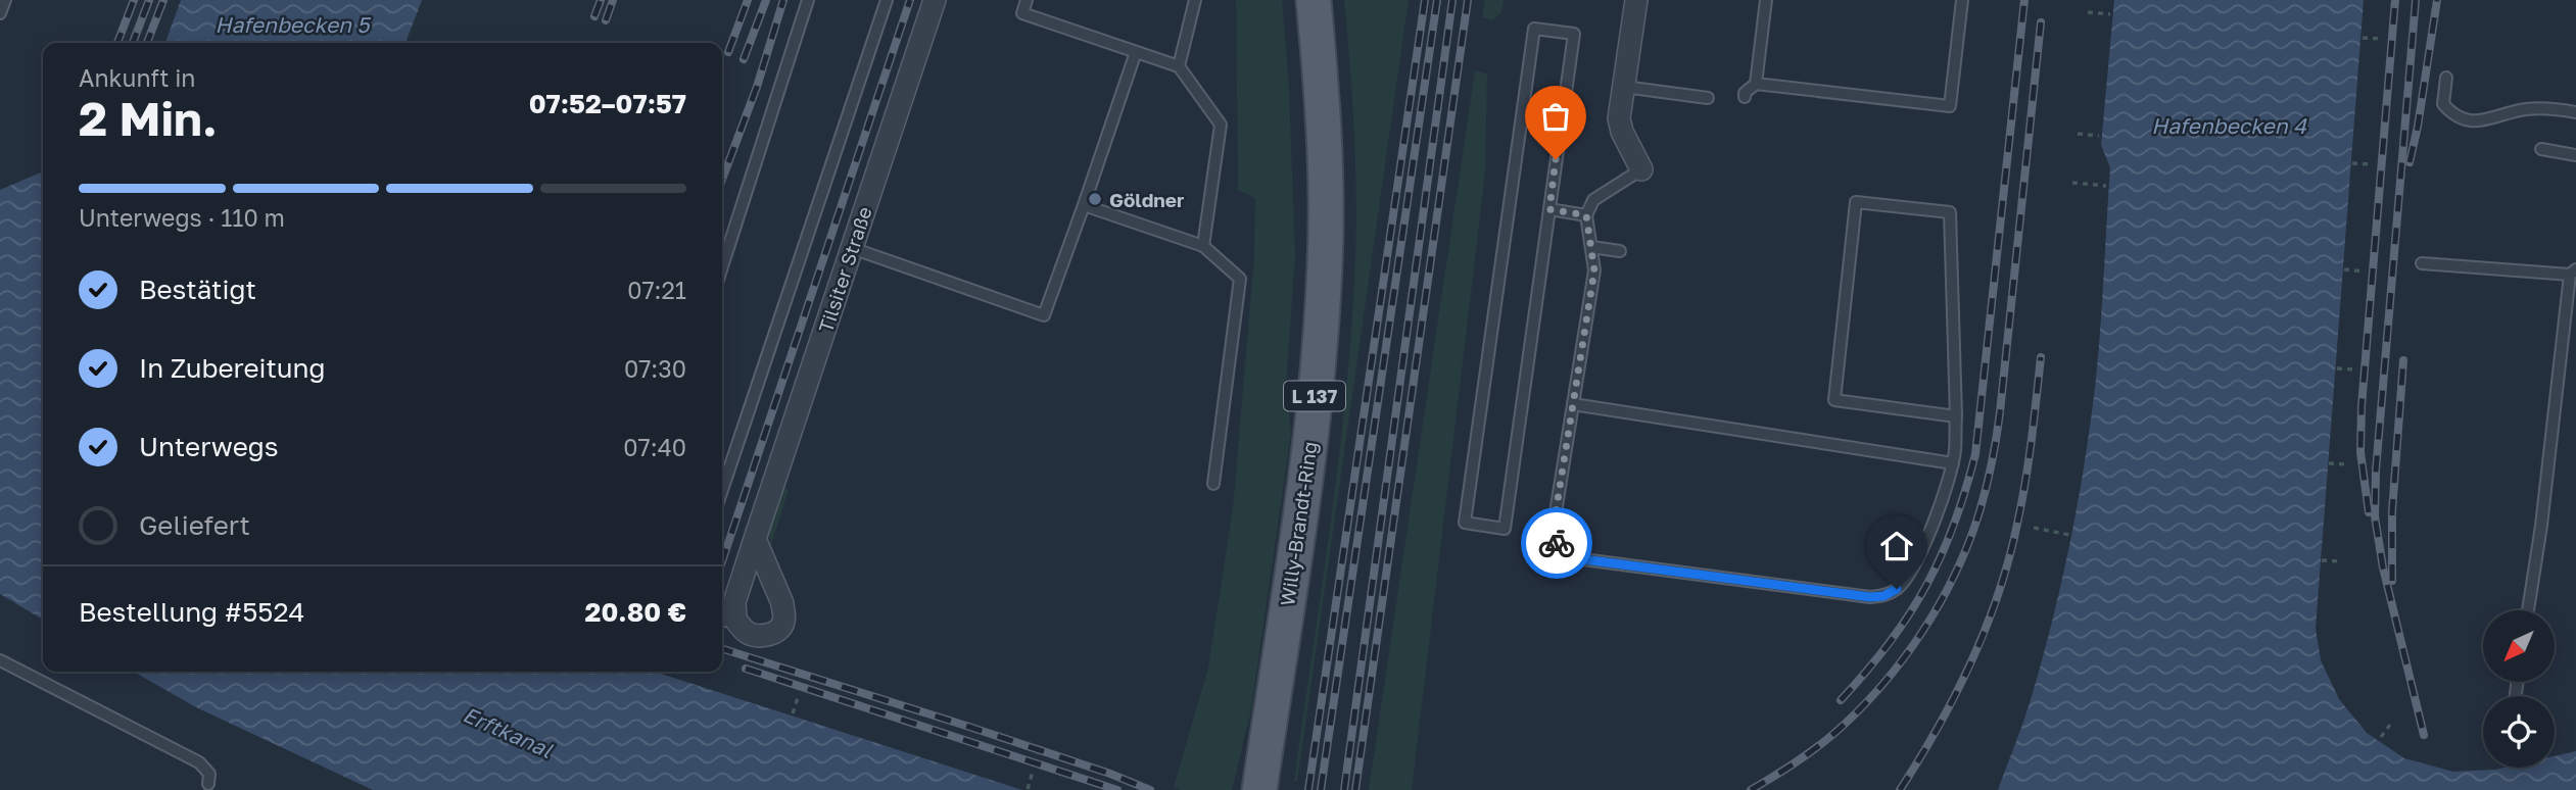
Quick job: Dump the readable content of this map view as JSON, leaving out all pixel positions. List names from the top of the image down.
{
  "streets": {
    "main road": ["L 137", "Willy-Brandt-Ring"],
    "street": ["Tilsiter Straße"]
  },
  "water": ["Hafenbecken 5", "Hafenbecken 4", "Erftkanal"],
  "places": ["Göldner"],
  "north": "bottom left",
  "page": {
    "heading": ["2 Min.", "Ankunft in", "07:52–07:57"],
    "panel": ["Bestellung #5524", "20.80 €"],
    "bar": "Unterwegs · 110 m",
    "list": [
      ["Bestätigt", "07:21"],
      ["In Zubereitung", "07:30"],
      ["Unterwegs", "07:40"],
      "Geliefert"
    ]
  }
}
